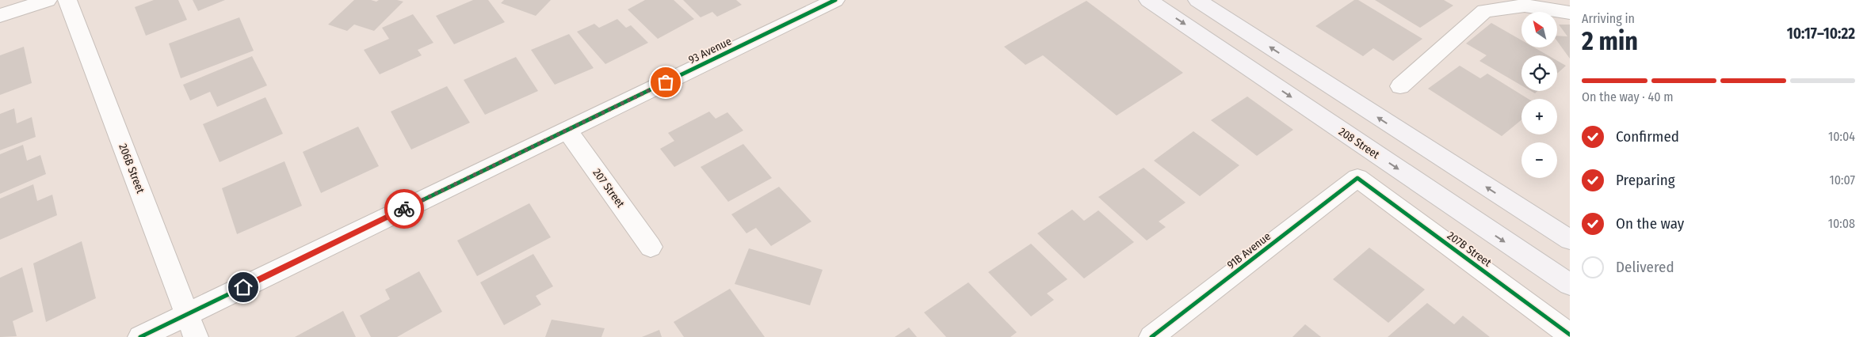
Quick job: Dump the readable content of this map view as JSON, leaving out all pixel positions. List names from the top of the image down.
{
  "streets": {
    "main road": ["208 Street"],
    "street": [
      "93 Avenue",
      "206B Street",
      "207 Street",
      "207B Street",
      "91B Avenue"
    ]
  },
  "crossings": [
    ["93 Avenue", "206B Street"],
    ["93 Avenue", "207 Street"],
    ["207B Street", "91B Avenue"]
  ],
  "north": "top left",
  "page": {
    "heading": ["2 min", "Arriving in", "10:17–10:22"],
    "map_buttons": ["+", "−"],
    "bar": "On the way · 40 m",
    "list": [
      ["Confirmed", "10:04"],
      ["Preparing", "10:07"],
      ["On the way", "10:08"],
      "Delivered"
    ]
  }
}
